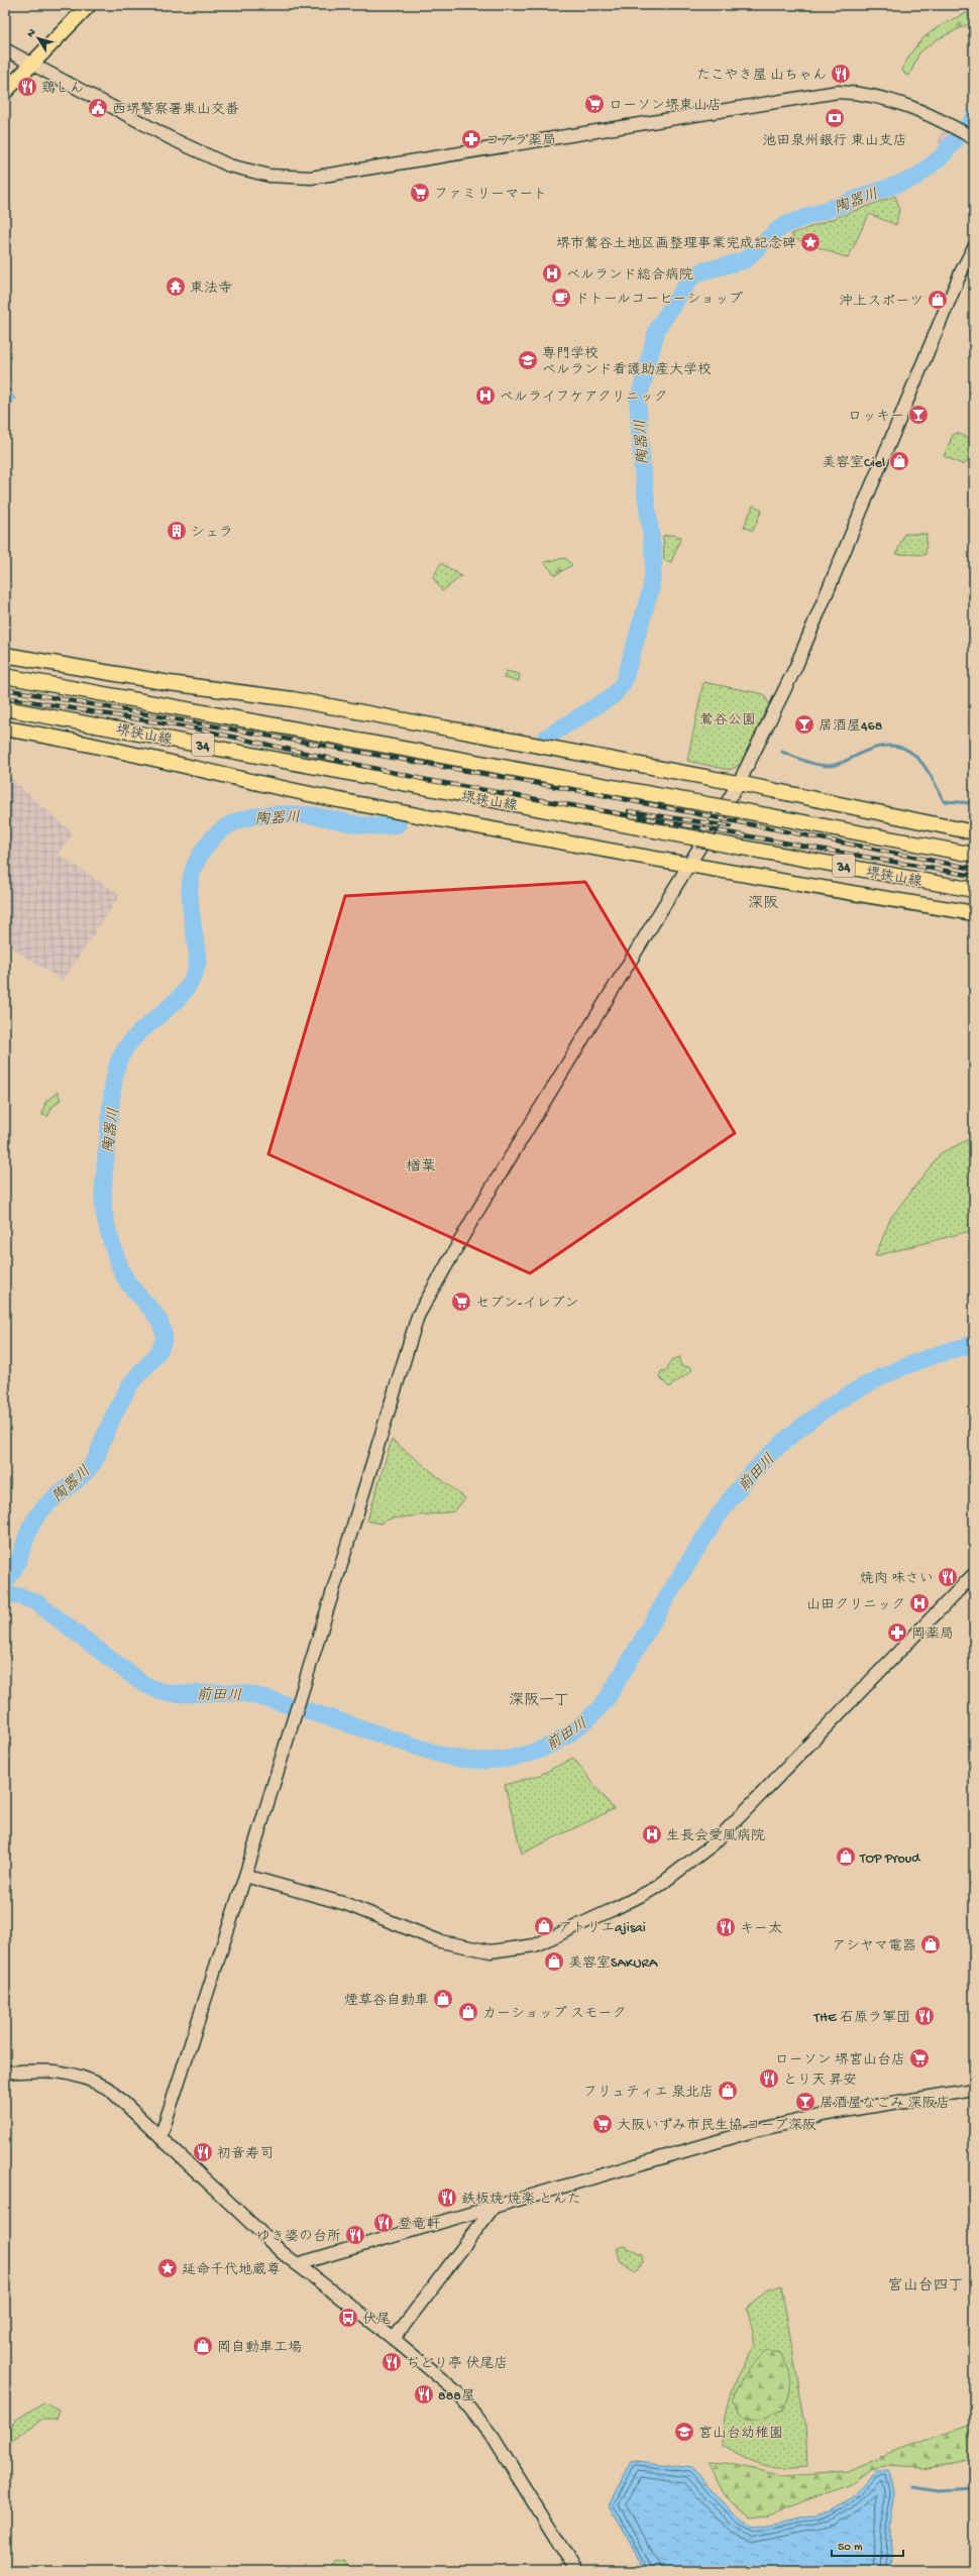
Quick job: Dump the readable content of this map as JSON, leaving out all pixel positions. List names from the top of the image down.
{
  "streets": {
    "main road": ["堺狭山線", "34"]
  },
  "districts": [
    "深阪",
    "楢葉",
    "深阪一丁",
    "宮山台四丁"
  ],
  "water": ["陶器川", "前田川"],
  "parks": ["鶯谷公園"],
  "places": {
    "restaurant": [
      "たこやき屋 山ちゃん",
      "鶏しん",
      "焼肉 味さい",
      "キー太",
      "THE 石原ラ軍団",
      "とり天 昇安",
      "初音寿司",
      "鉄板焼 焼楽 とんた",
      "登竜軒",
      "ゆき婆の台所",
      "ぢどり亭 伏尾店",
      "888屋"
    ],
    "supermarket": [
      "ローソン堺東山店",
      "ファミリーマート",
      "セブン-イレブン",
      "ローソン 堺宮山台店",
      "大阪いずみ市民生協 コープ深阪"
    ],
    "public building": ["西堺警察署東山交番"],
    "bank": ["池田泉州銀行 東山支店"],
    "pharmacy": ["コアラ薬局", "岡薬局"],
    "place": ["堺市鶯谷土地区画整理事業完成記念碑", "延命千代地蔵尊"],
    "hospital": [
      "ベルランド総合病院",
      "ベルライフケアクリニック",
      "山田クリニック",
      "生長会愛風病院"
    ],
    "temple": ["東法寺"],
    "cafe": ["ドトールコーヒーショップ"],
    "shop": [
      "沖上スポーツ",
      "美容室Ciel",
      "TOP Proud",
      "アトリエajisai",
      "アシヤマ電器",
      "美容室SAKURA",
      "煙草谷自動車",
      "カーショップ スモーク",
      "フリュティエ 泉北店",
      "岡自動車工場"
    ],
    "school or university": ["専門学校 ベルランド看護助産大学校", "宮山台幼稚園"],
    "bar": ["ロッキー", "居酒屋468", "居酒屋なごみ 深阪店"],
    "building": ["シェラ"],
    "bus stop": ["伏尾"]
  },
  "scale_bar": "50 m",
  "north": "top left"
}
